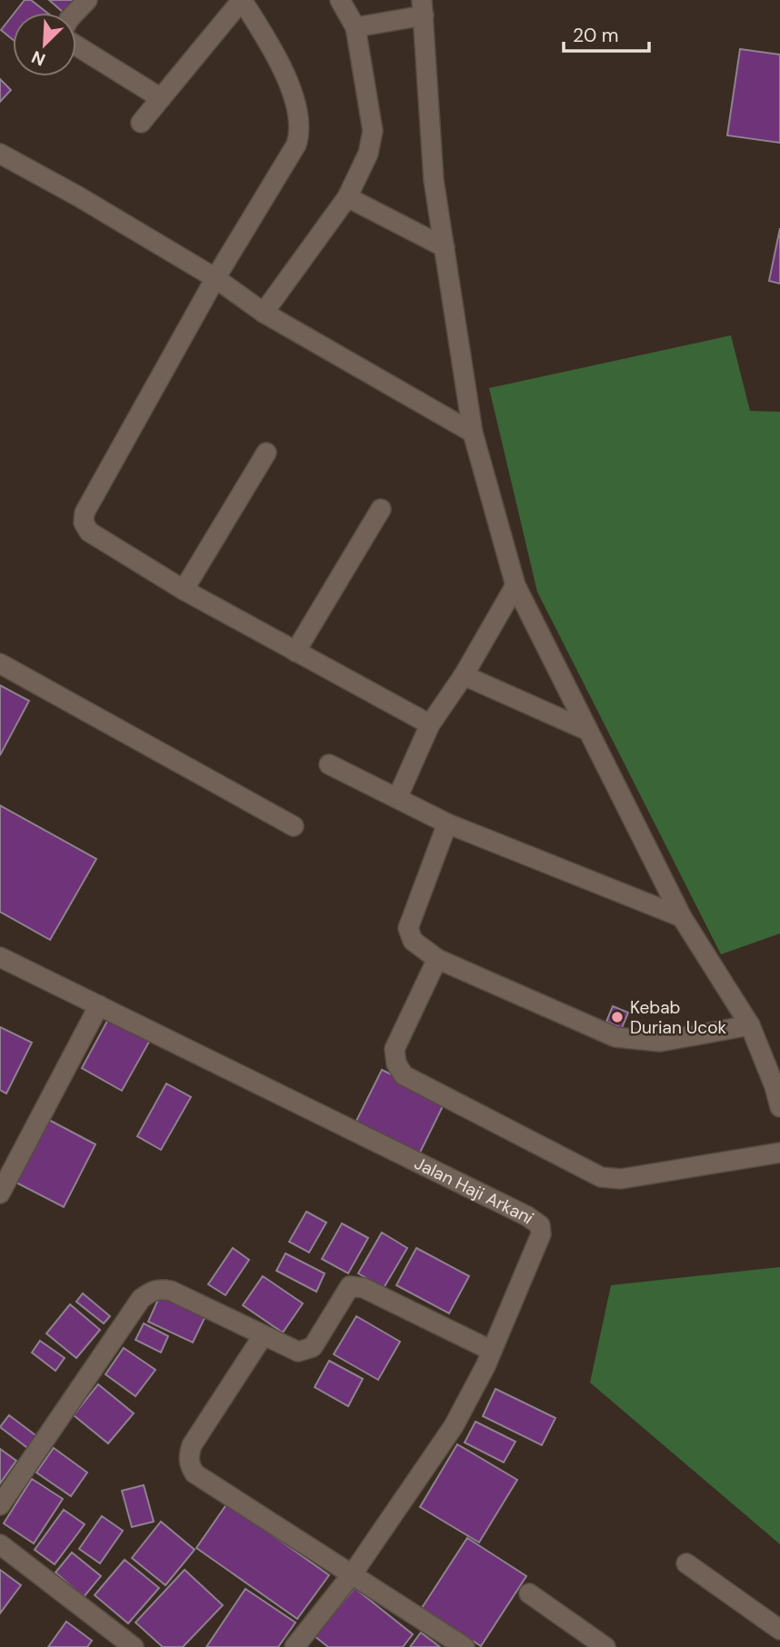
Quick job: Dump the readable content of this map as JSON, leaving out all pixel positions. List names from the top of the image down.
{
  "streets": {
    "street": ["Jalan Haji Arkani"]
  },
  "places": ["Kebab Durian Ucok"],
  "scale_bar": "20 m",
  "north": "bottom left"
}
